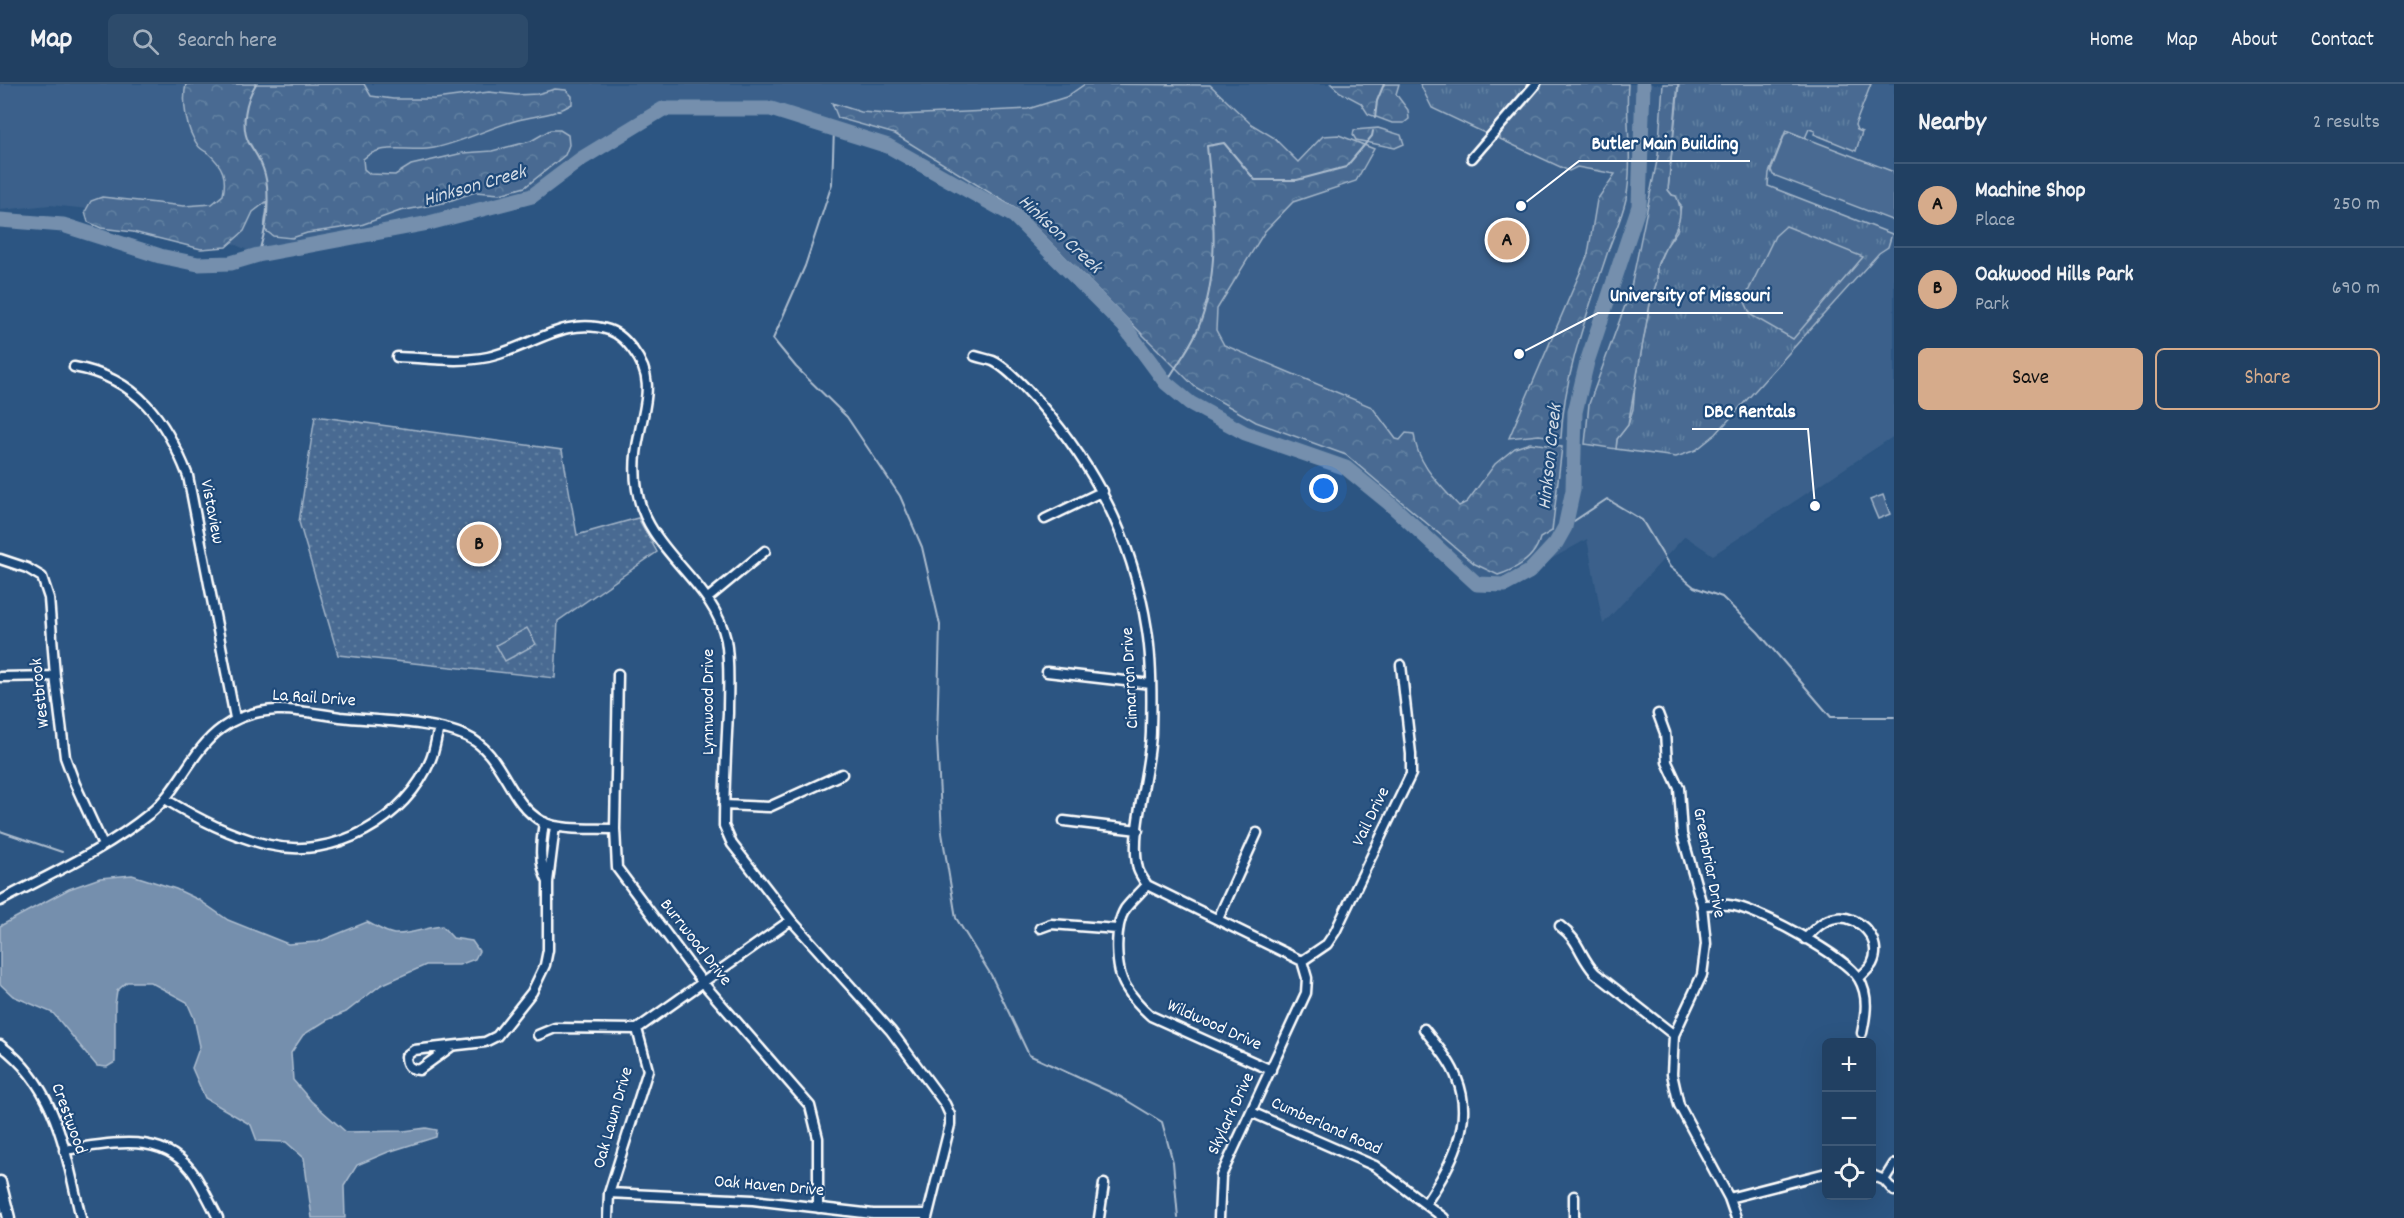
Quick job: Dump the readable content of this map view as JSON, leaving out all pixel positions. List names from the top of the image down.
{
  "streets": {
    "street": [
      "Vistaview",
      "Cimarron Drive",
      "Westbrook",
      "La Rail Drive",
      "Lynnwood Drive",
      "Vail Drive",
      "Greenbriar Drive",
      "Burrwood Drive",
      "Wildwood Drive",
      "Skylark Drive",
      "Oak Lawn Drive",
      "Crestwood",
      "Cumberland Road",
      "Oak Haven Drive"
    ]
  },
  "crossings": [
    ["Vistaview", "La Rail Drive"],
    ["Westbrook", "La Rail Drive"],
    ["La Rail Drive", "Burrwood Drive"],
    ["Lynnwood Drive", "Oak Haven Drive"],
    ["Vail Drive", "Skylark Drive"],
    ["Burrwood Drive", "Oak Haven Drive"],
    ["Wildwood Drive", "Skylark Drive"],
    ["Skylark Drive", "Cumberland Road"],
    ["Oak Lawn Drive", "Oak Haven Drive"]
  ],
  "water": ["Hinkson Creek"],
  "places": ["Butler Main Building", "University of Missouri", "DBC Rentals"],
  "page": {
    "header": "Map",
    "search": "Search here",
    "nav": [
      "Home",
      "Map",
      "About",
      "Contact"
    ],
    "heading": ["Nearby", "2 results"],
    "list": [
      {
        "mark": "A",
        "name": "Machine Shop",
        "note": "Place",
        "value": "250 m"
      },
      {
        "mark": "B",
        "name": "Oakwood Hills Park",
        "note": "Park",
        "value": "690 m"
      }
    ],
    "pins": ["A", "B"],
    "buttons": ["Save", "Share"],
    "map_buttons": ["+", "−"]
  }
}
